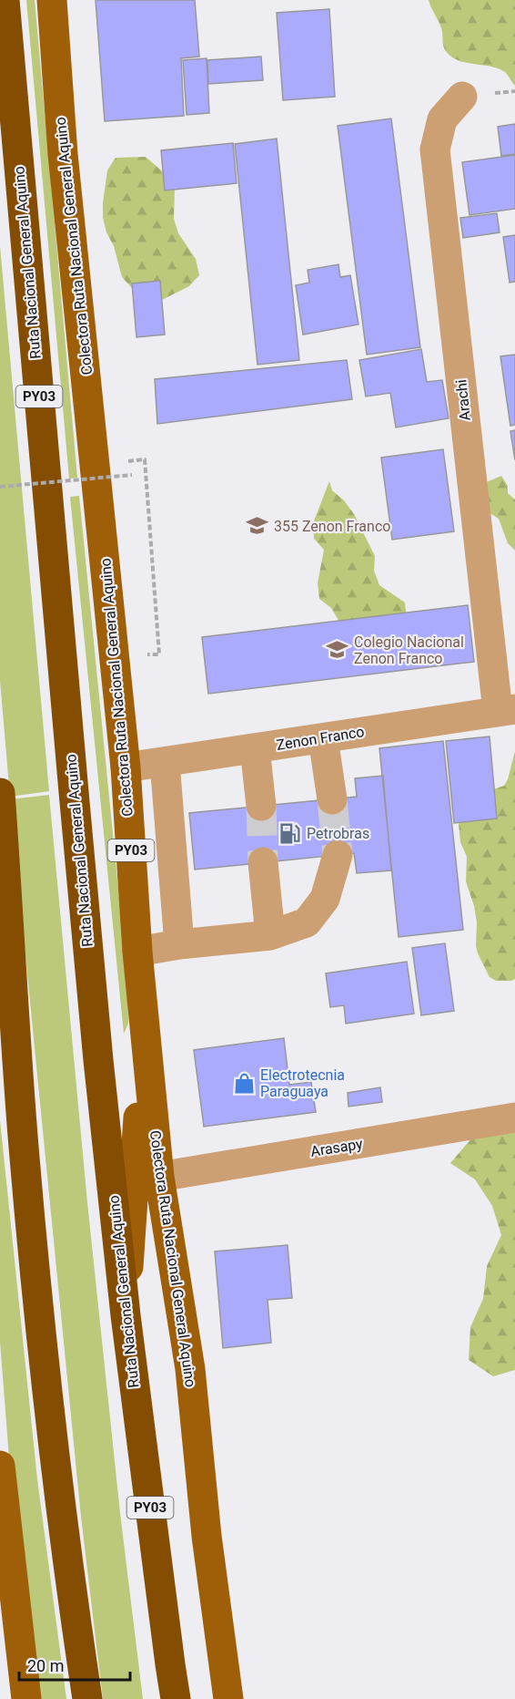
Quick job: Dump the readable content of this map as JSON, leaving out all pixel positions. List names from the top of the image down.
{
  "streets": {
    "highway": ["Ruta Nacional General Aquino", "PY03"],
    "main road": ["Colectora Ruta Nacional General Aquino"],
    "street": ["Arachi", "Zenon Franco", "Arasapy"]
  },
  "crossings": [
    ["Colectora Ruta Nacional General Aquino", "Zenon Franco"],
    ["Colectora Ruta Nacional General Aquino", "Arasapy"],
    ["Arachi", "Zenon Franco"]
  ],
  "places": {
    "school or university": ["355 Zenon Franco", "Colegio Nacional Zenon Franco"],
    "fuel station": ["Petrobras"],
    "shop": ["Electrotecnia Paraguaya"]
  },
  "scale_bar": "20 m"
}
